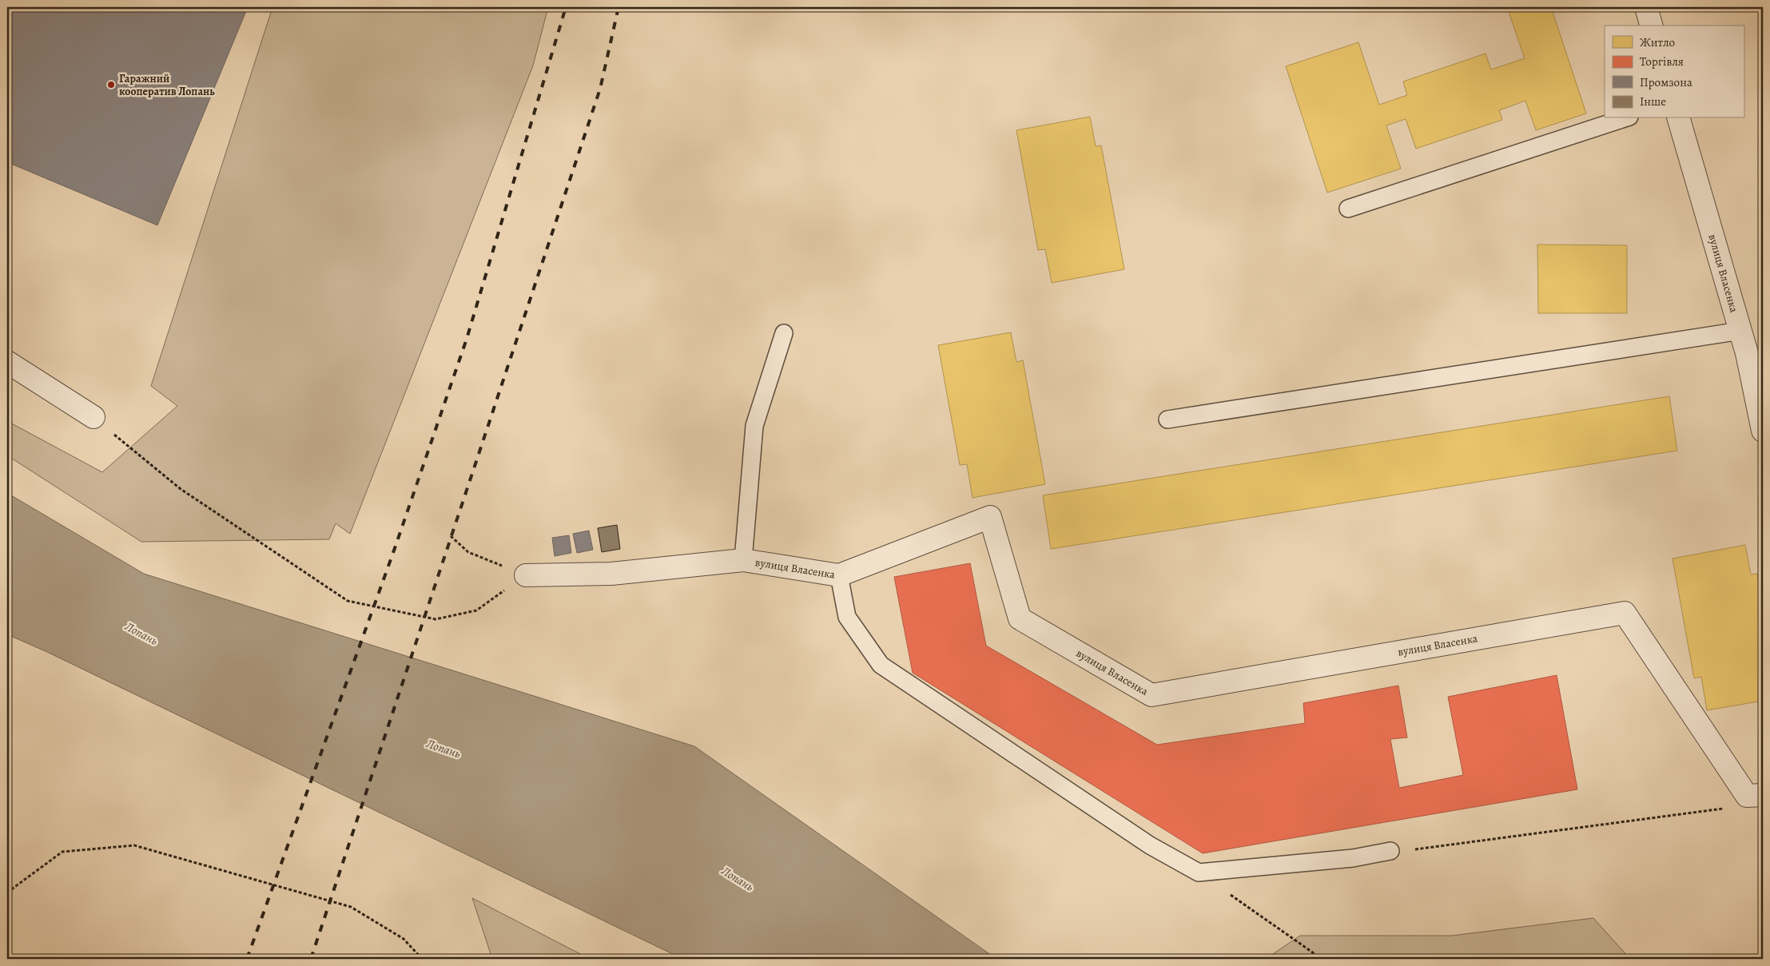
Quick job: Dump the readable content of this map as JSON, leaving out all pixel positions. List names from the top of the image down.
{
  "streets": {
    "street": ["вулиця Власенка"]
  },
  "water": ["Лопань"],
  "places": ["Гаражний кооператив Лопань"],
  "legend": [
    "Житло",
    "Торгівля",
    "Промзона",
    "Інше"
  ]
}
